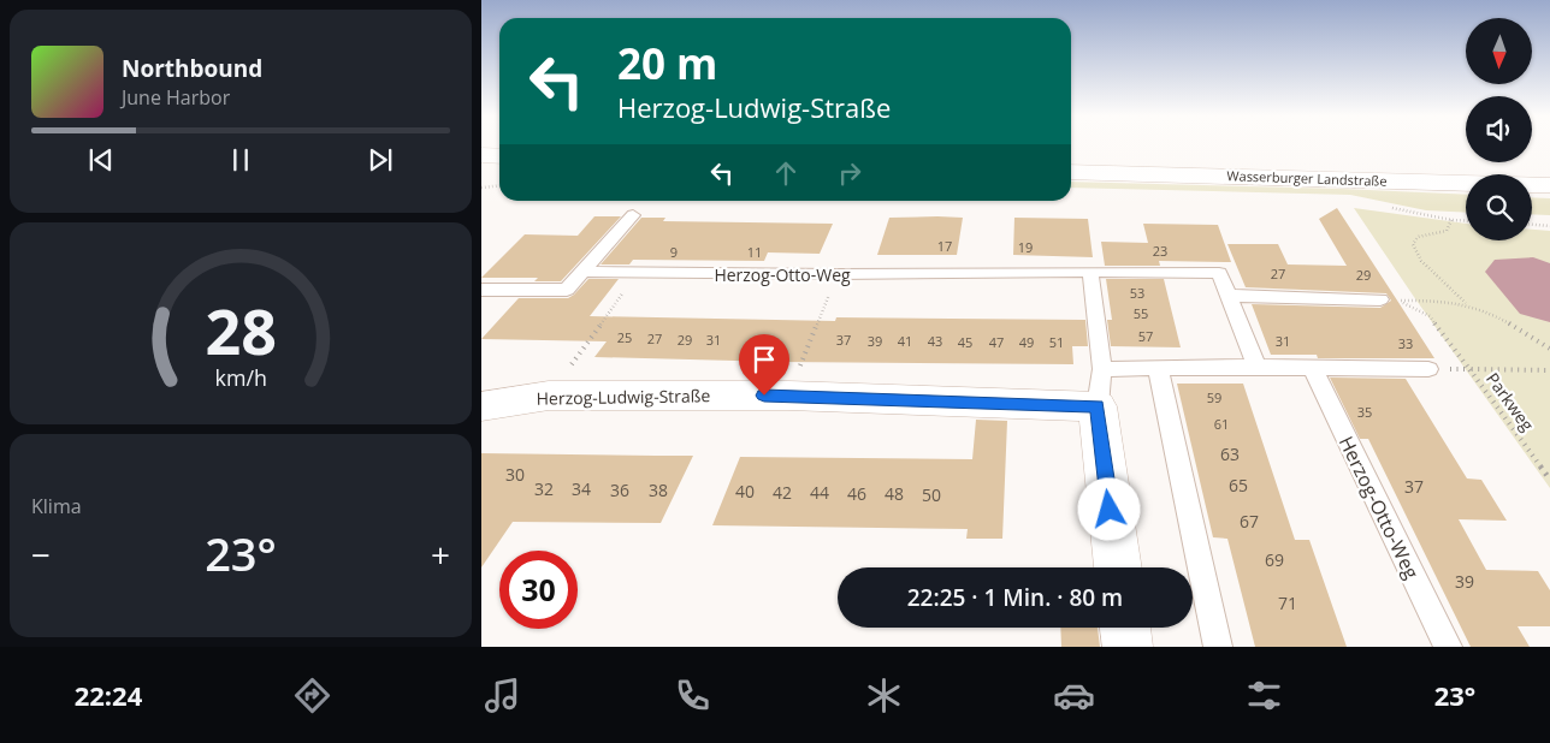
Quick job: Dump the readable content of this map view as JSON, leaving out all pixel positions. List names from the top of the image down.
{
  "streets": {
    "street": ["Wasserburger Landstraße", "Herzog-Ludwig-Straße"],
    "lane": ["Herzog-Otto-Weg"],
    "path": ["Parkweg"]
  },
  "house_numbers": [
    "17",
    "19",
    "23",
    "9",
    "11",
    "27",
    "29",
    "53",
    "55",
    "57",
    "25",
    "27",
    "29",
    "31",
    "37",
    "39",
    "41",
    "43",
    "31",
    "45",
    "47",
    "49",
    "51",
    "33",
    "59",
    "35",
    "61",
    "63",
    "30",
    "65",
    "37",
    "32",
    "34",
    "36",
    "38",
    "40",
    "42",
    "44",
    "46",
    "48",
    "50",
    "67",
    "69",
    "39",
    "71"
  ],
  "north": "bottom",
  "page": {
    "turn": ["20 m", "Herzog-Ludwig-Straße"],
    "song": ["Northbound", "June Harbor"],
    "tile": "Klima",
    "heat": ["−", "23°", "+"],
    "limit": "30",
    "trip": "22:25 · 1 Min. · 80 m",
    "tabs": ["22:24", "23°"],
    "gauge": ["28", "km/h"]
  }
}
